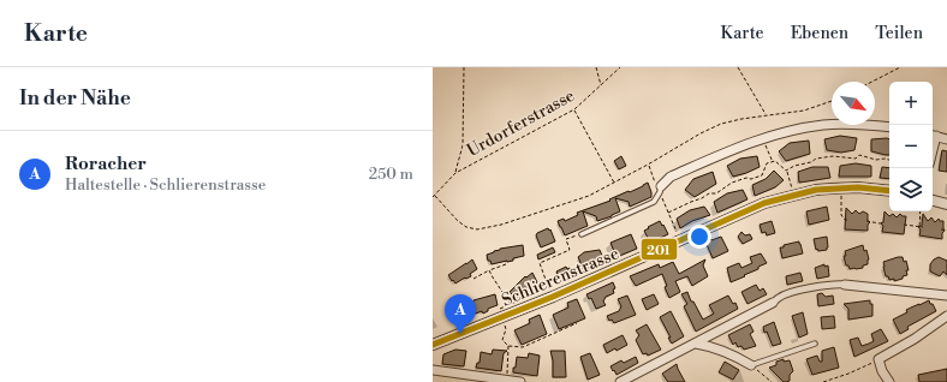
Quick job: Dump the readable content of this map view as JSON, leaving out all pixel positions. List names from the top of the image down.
{
  "streets": {
    "street": ["Schlierenstrasse"],
    "path": ["Urdorferstrasse"]
  },
  "lines": ["transit line 201"],
  "north": "bottom right",
  "page": {
    "header": "Karte",
    "nav": ["Karte", "Ebenen", "Teilen"],
    "heading": "In der Nähe",
    "map_buttons": ["+", "−"],
    "list": [
      {
        "mark": "A",
        "name": "Roracher",
        "note": "Haltestelle · Schlierenstrasse",
        "value": "250 m"
      }
    ],
    "pins": "A"
  }
}
